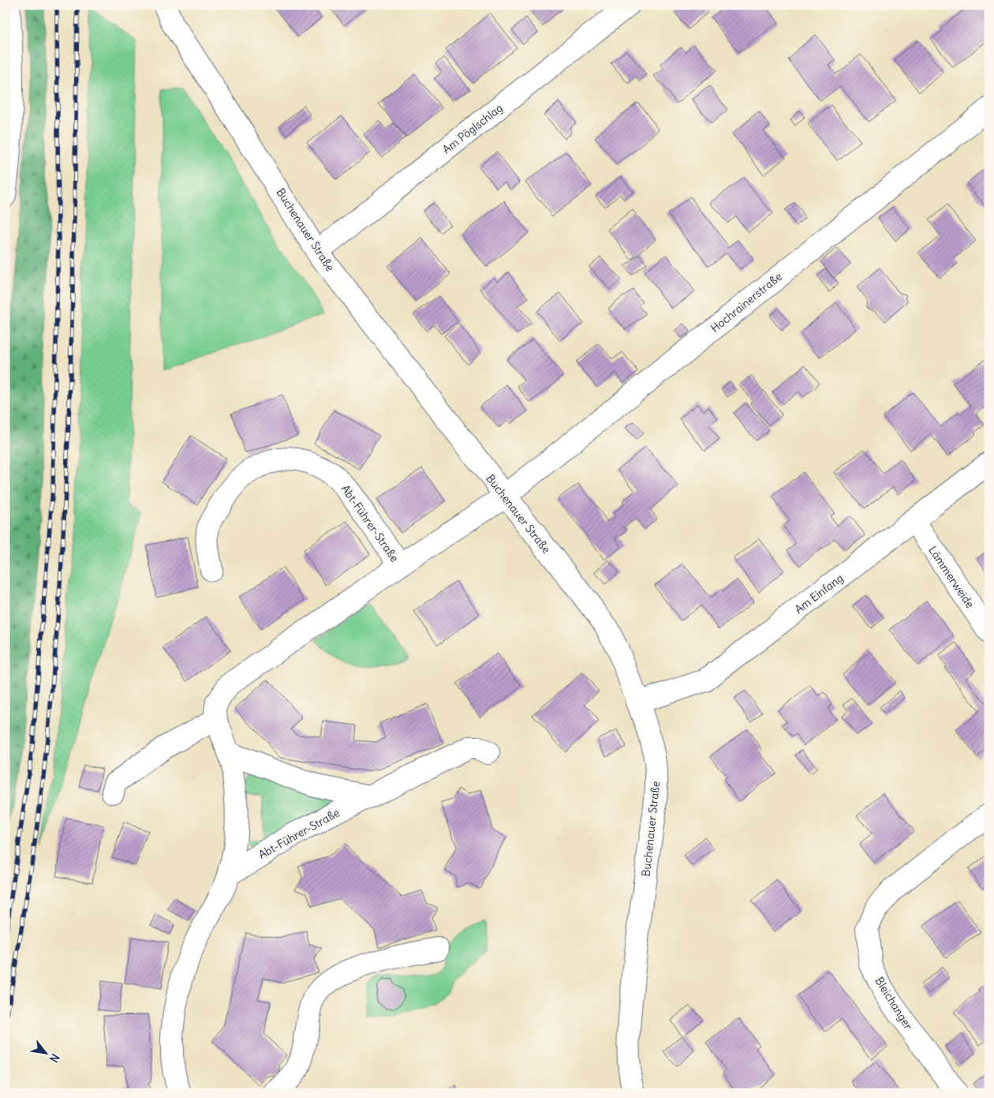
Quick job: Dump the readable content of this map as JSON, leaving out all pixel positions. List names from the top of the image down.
{
  "streets": {
    "street": [
      "Am Pöglschlag",
      "Buchenauer Straße",
      "Hochrainerstraße",
      "Abt-Führer-Straße",
      "Lämmerweide",
      "Am Einfang",
      "Bleichanger"
    ]
  },
  "crossings": [
    ["Am Pöglschlag", "Buchenauer Straße"],
    ["Buchenauer Straße", "Hochrainerstraße"],
    ["Buchenauer Straße", "Abt-Führer-Straße"],
    ["Buchenauer Straße", "Am Einfang"],
    ["Hochrainerstraße", "Abt-Führer-Straße"],
    ["Lämmerweide", "Am Einfang"]
  ],
  "north": "bottom right"
}
